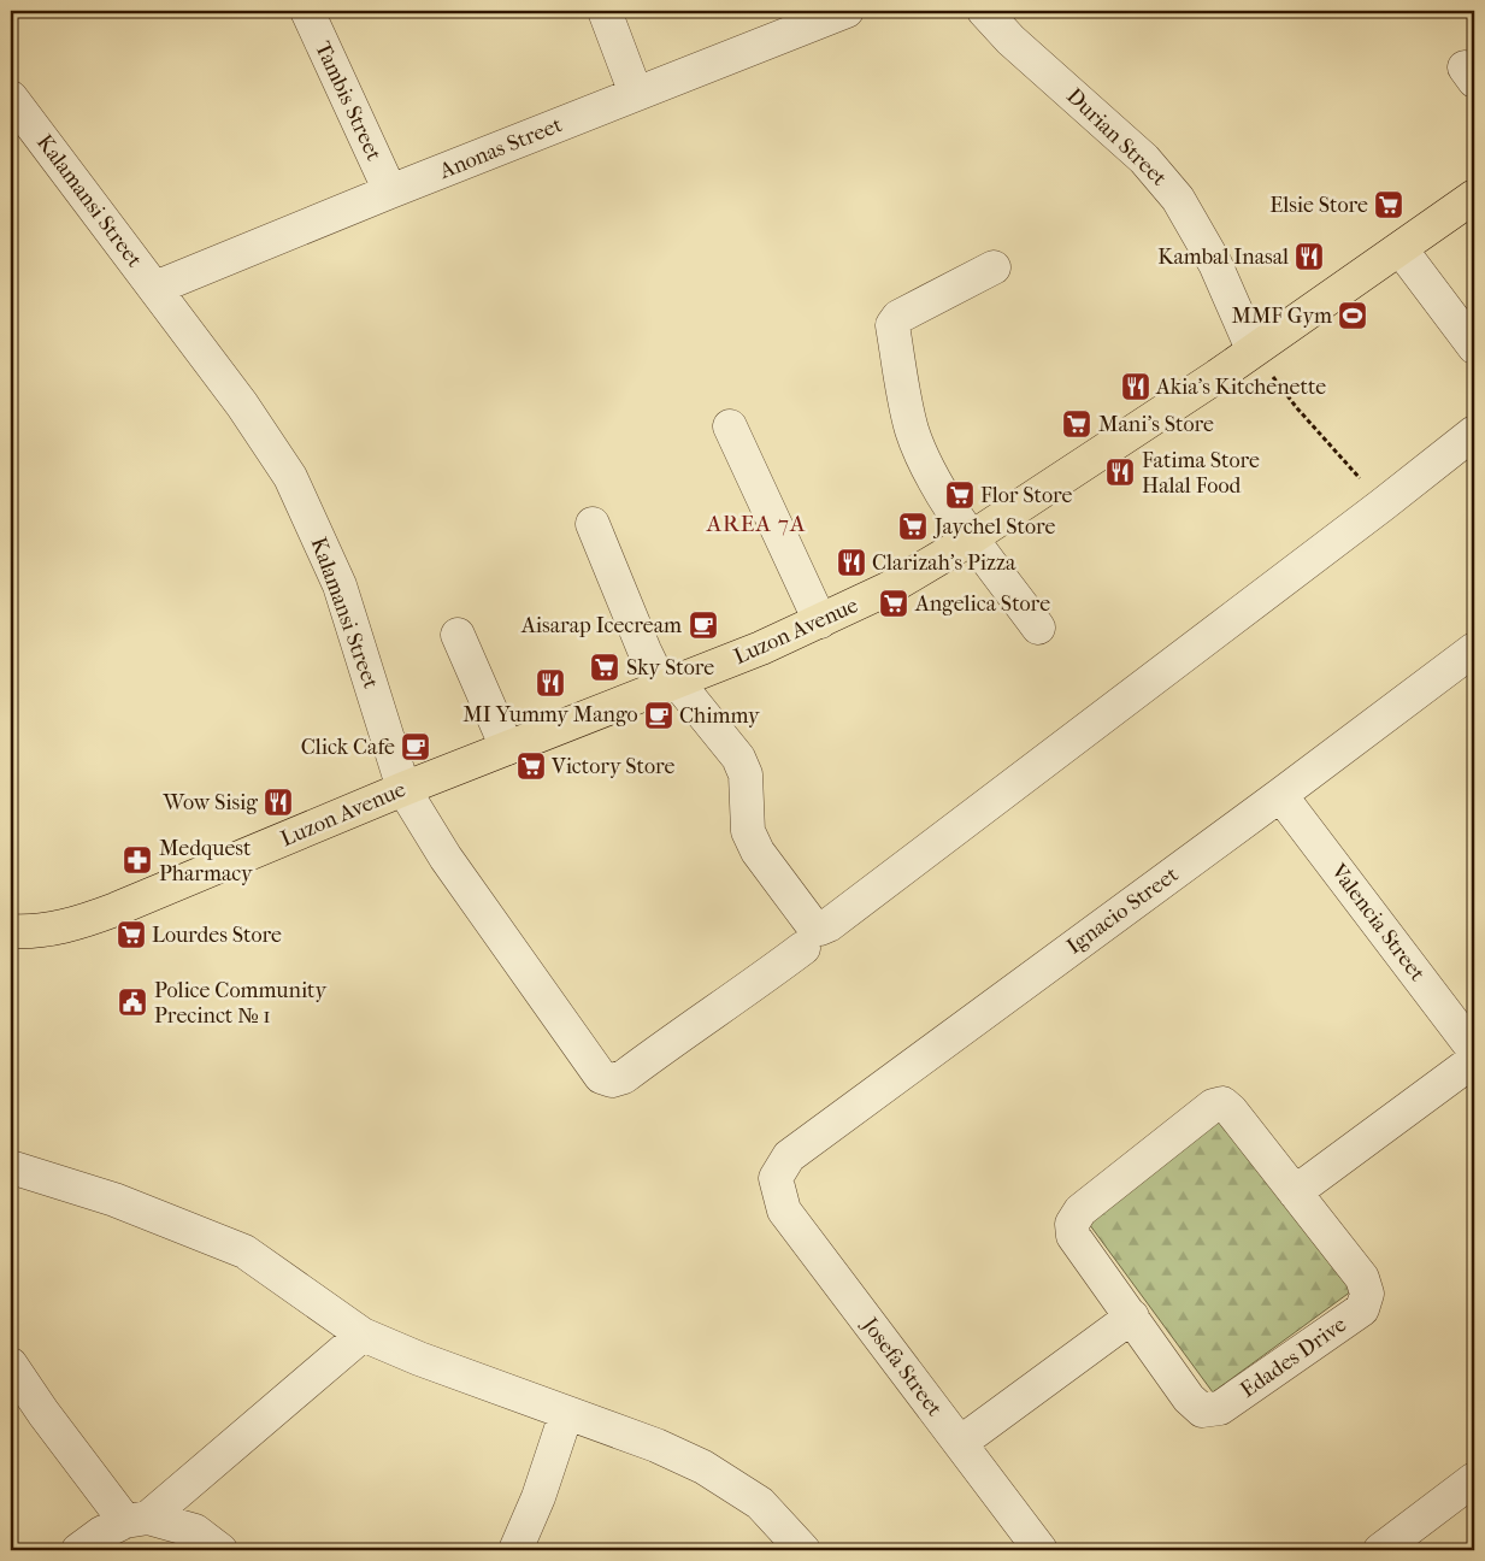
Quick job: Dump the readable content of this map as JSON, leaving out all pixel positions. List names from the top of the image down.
{
  "streets": {
    "main road": ["Luzon Avenue"],
    "street": [
      "Tambis Street",
      "Durian Street",
      "Anonas Street",
      "Kalamansi Street",
      "Ignacio Street",
      "Valencia Street",
      "Edades Drive",
      "Josefa Street"
    ]
  },
  "crossings": [
    ["Tambis Street", "Anonas Street"],
    ["Durian Street", "Luzon Avenue"],
    ["Anonas Street", "Kalamansi Street"],
    ["Kalamansi Street", "Luzon Avenue"],
    ["Ignacio Street", "Valencia Street"],
    ["Ignacio Street", "Josefa Street"]
  ],
  "districts": ["AREA 7A"],
  "places": {
    "supermarket": [
      "Elsie Store",
      "Mani's Store",
      "Flor Store",
      "Jaychel Store",
      "Angelica Store",
      "Sky Store",
      "Victory Store",
      "Lourdes Store"
    ],
    "restaurant": [
      "Kambal Inasal",
      "Akia's Kitchenette",
      "Fatima Store Halal Food",
      "Clarizah's Pizza",
      "MI Yummy Mango",
      "Wow Sisig"
    ],
    "sports": ["MMF Gym"],
    "cafe": ["Aisarap Icecream", "Chimmy", "Click Cafe"],
    "pharmacy": ["Medquest Pharmacy"],
    "public building": ["Police Community Precinct № 1"]
  }
}
